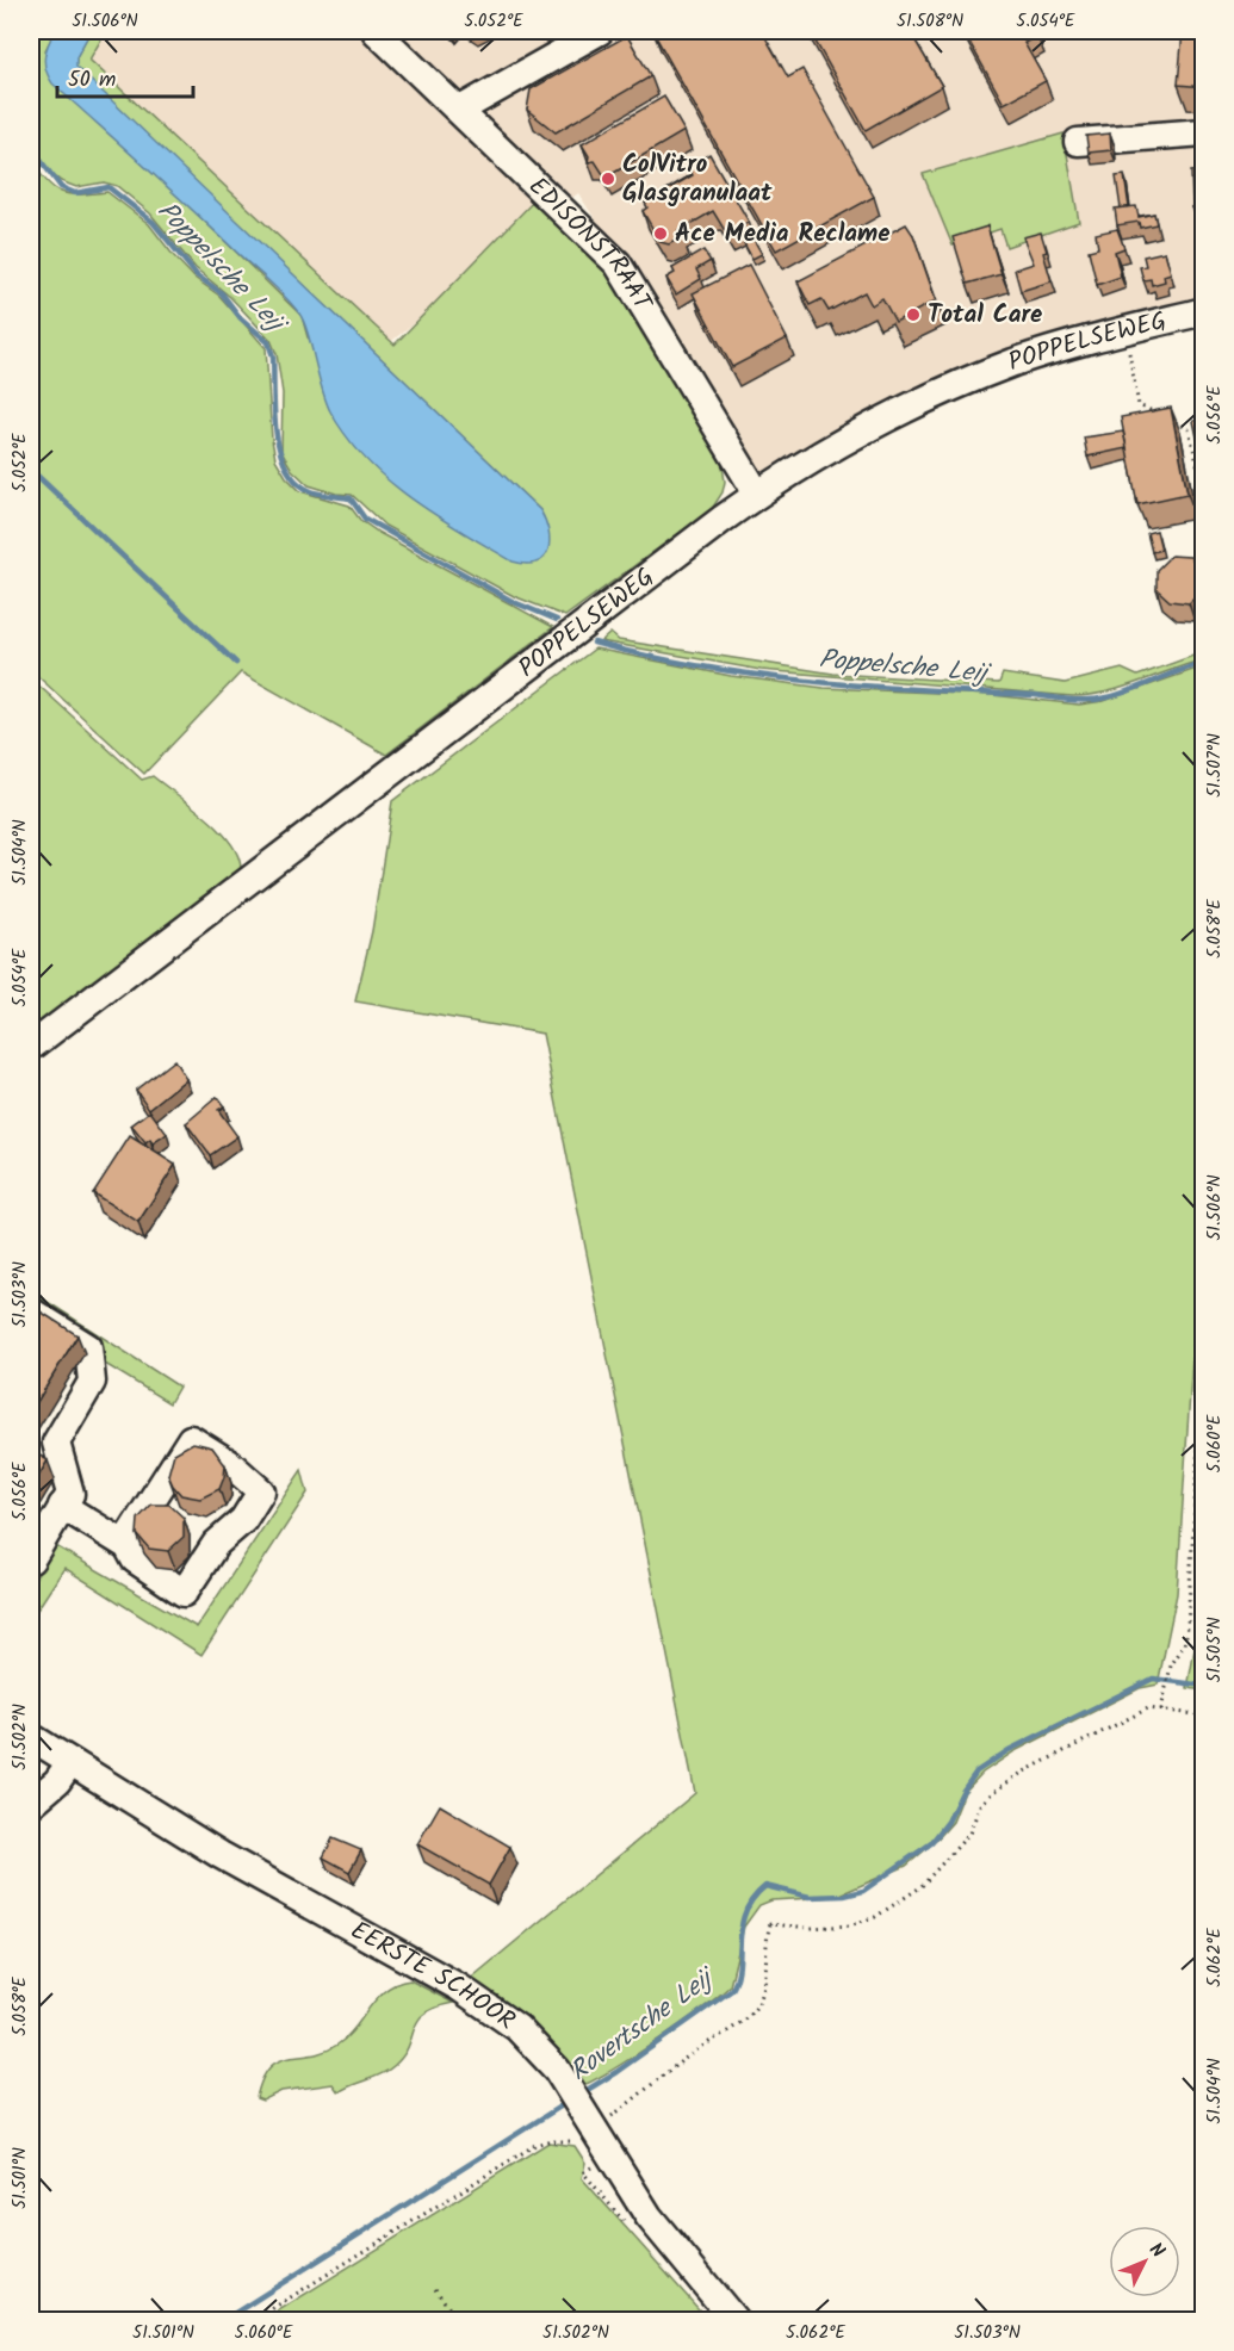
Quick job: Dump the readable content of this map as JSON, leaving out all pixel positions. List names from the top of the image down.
{
  "streets": {
    "street": ["EDISONSTRAAT", "POPPELSEWEG", "EERSTE SCHOOR"]
  },
  "crossings": [
    ["EDISONSTRAAT", "POPPELSEWEG"]
  ],
  "water": ["Poppelsche Leij", "Rovertsche Leij"],
  "places": ["ColVitro Glasgranulaat", "Ace Media Reclame", "Total Care"],
  "scale_bar": "50 m",
  "north": "top right",
  "coordinates": [
    "51.506°N",
    "5.052°E",
    "51.508°N",
    "5.054°E",
    "5.056°E",
    "51.507°N",
    "51.504°N",
    "5.058°E",
    "51.503°N",
    "5.060°E",
    "51.505°N",
    "51.502°N",
    "5.062°E",
    "51.501°N"
  ]
}
